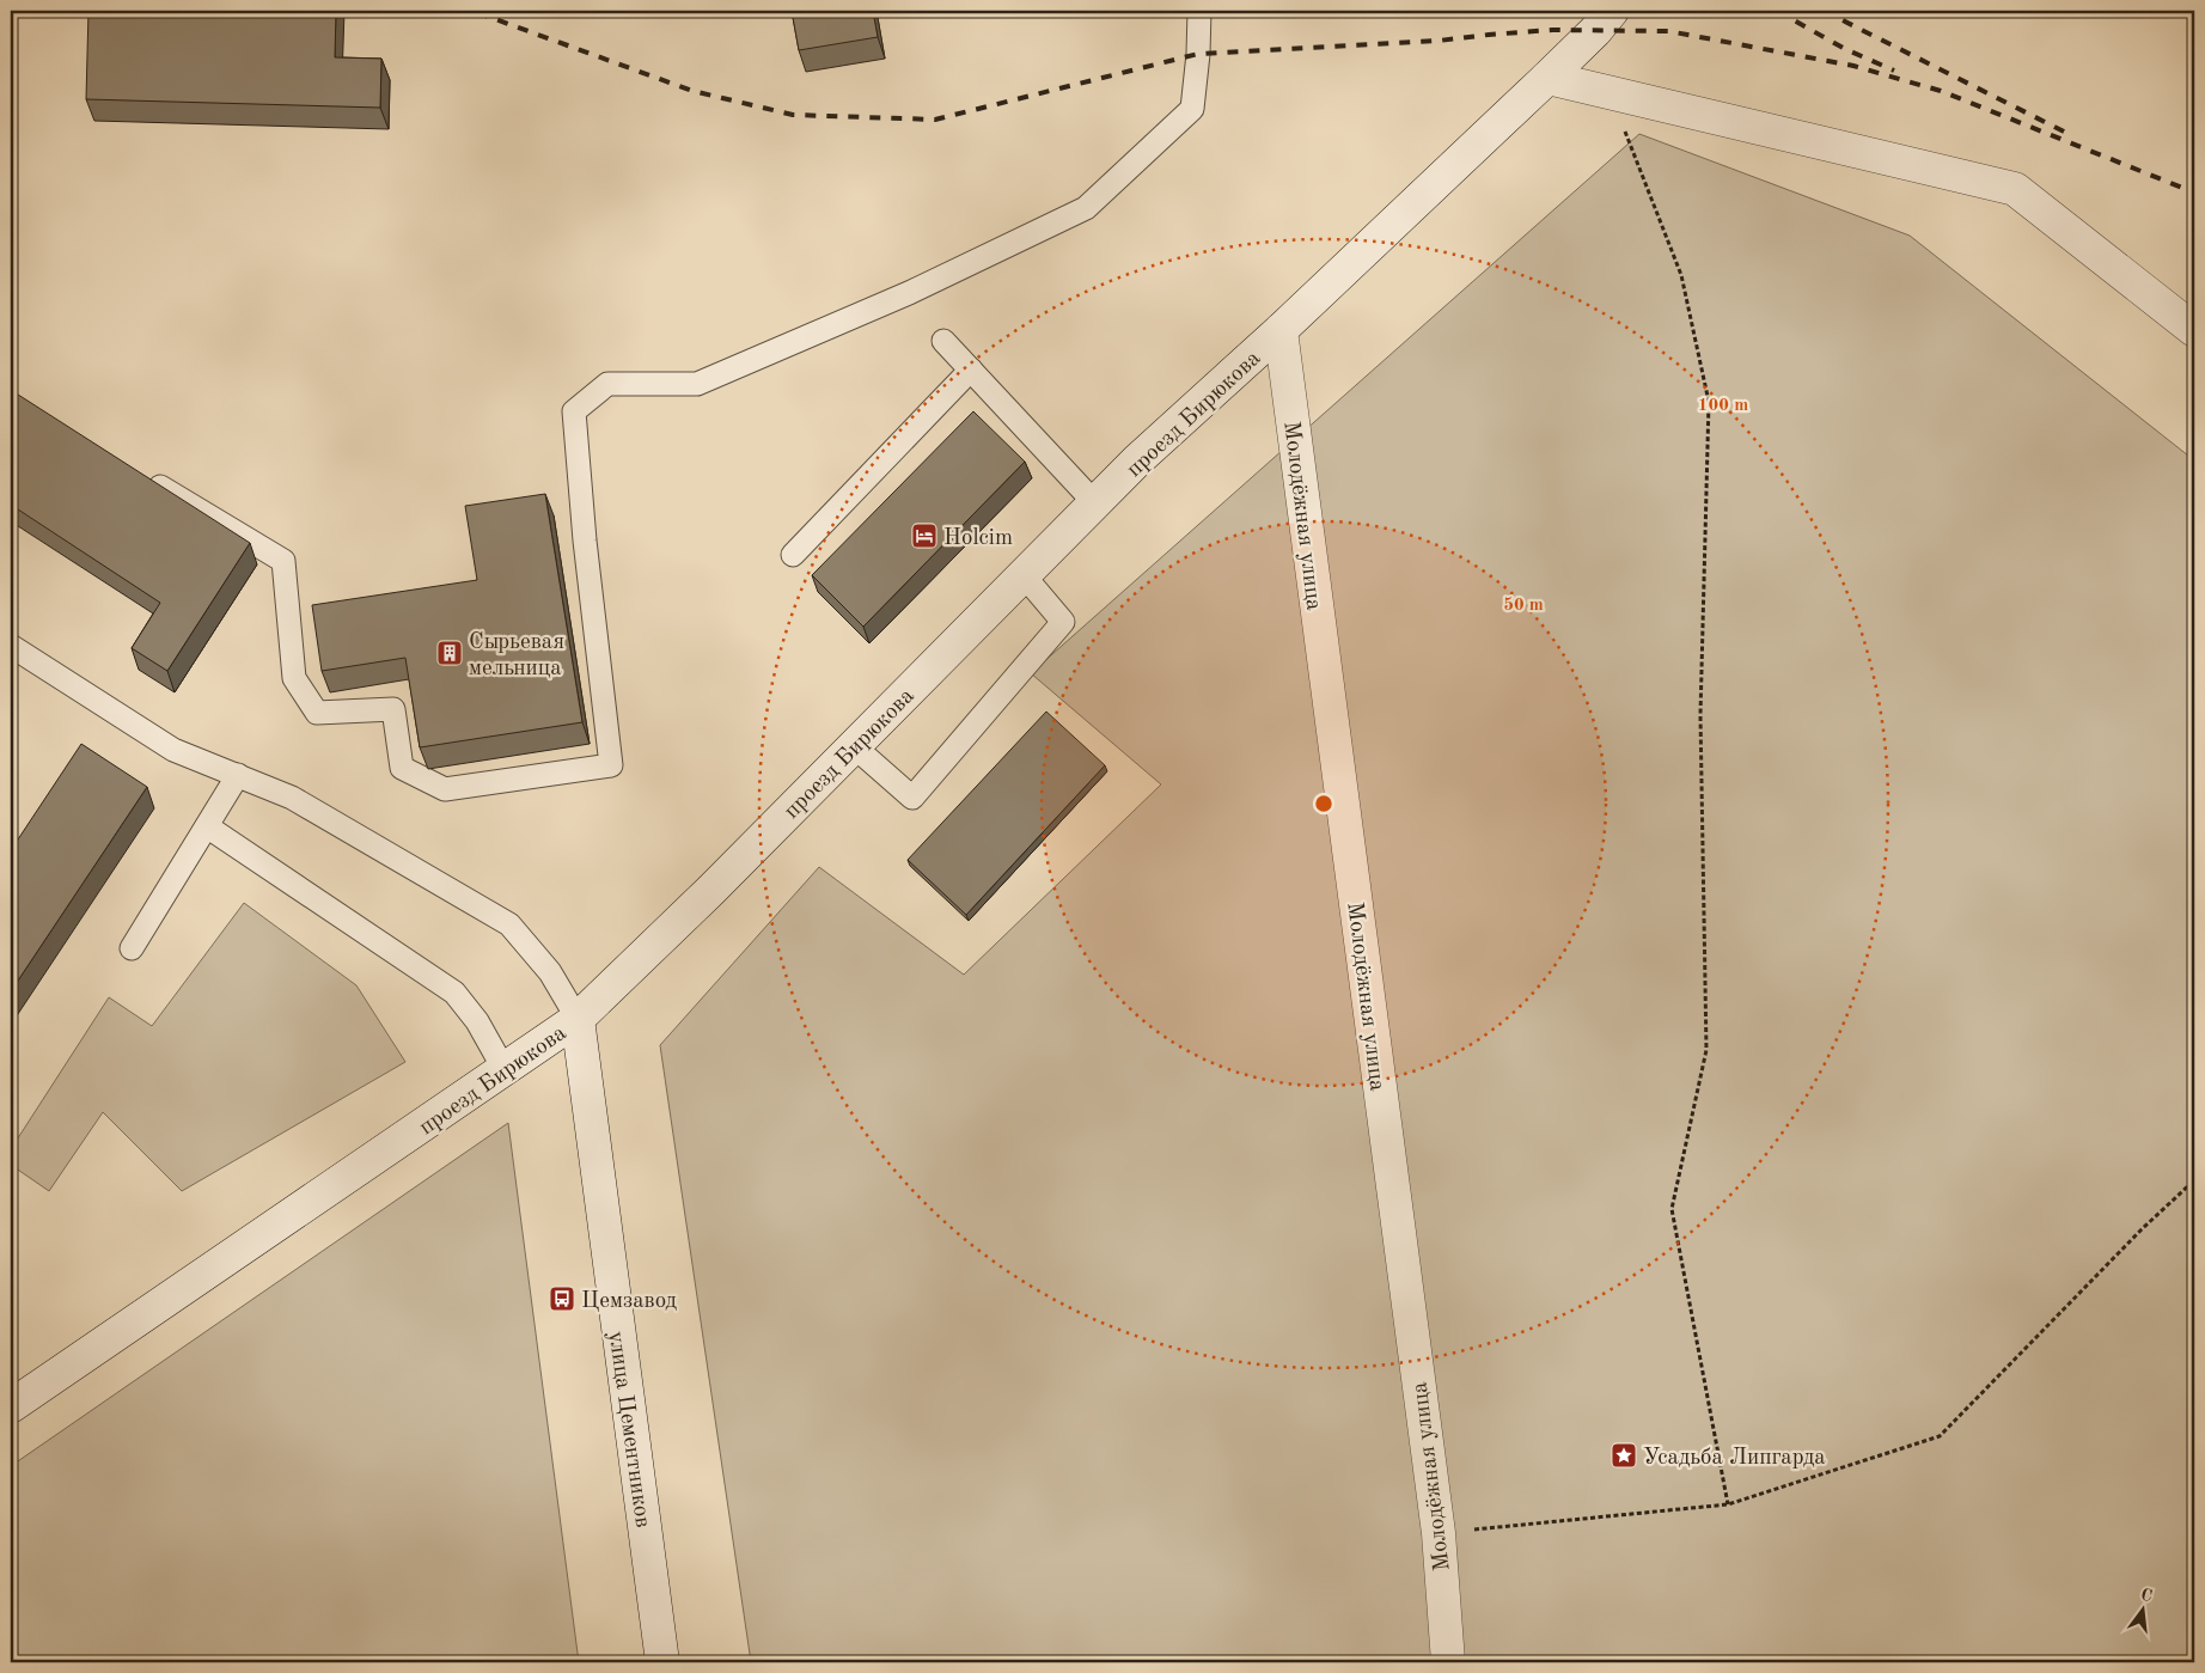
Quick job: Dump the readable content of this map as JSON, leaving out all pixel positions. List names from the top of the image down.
{
  "streets": {
    "street": ["проезд Бирюкова", "Молодёжная улица", "улица Цементников"]
  },
  "crossings": [
    ["проезд Бирюкова", "Молодёжная улица"],
    ["проезд Бирюкова", "улица Цементников"]
  ],
  "places": {
    "hotel": ["Holcim"],
    "building": ["Сырьевая мельница"],
    "bus stop": ["Цемзавод"],
    "place": ["Усадьба Липгарда"]
  },
  "north": "top",
  "rings": ["100 m", "50 m"]
}
